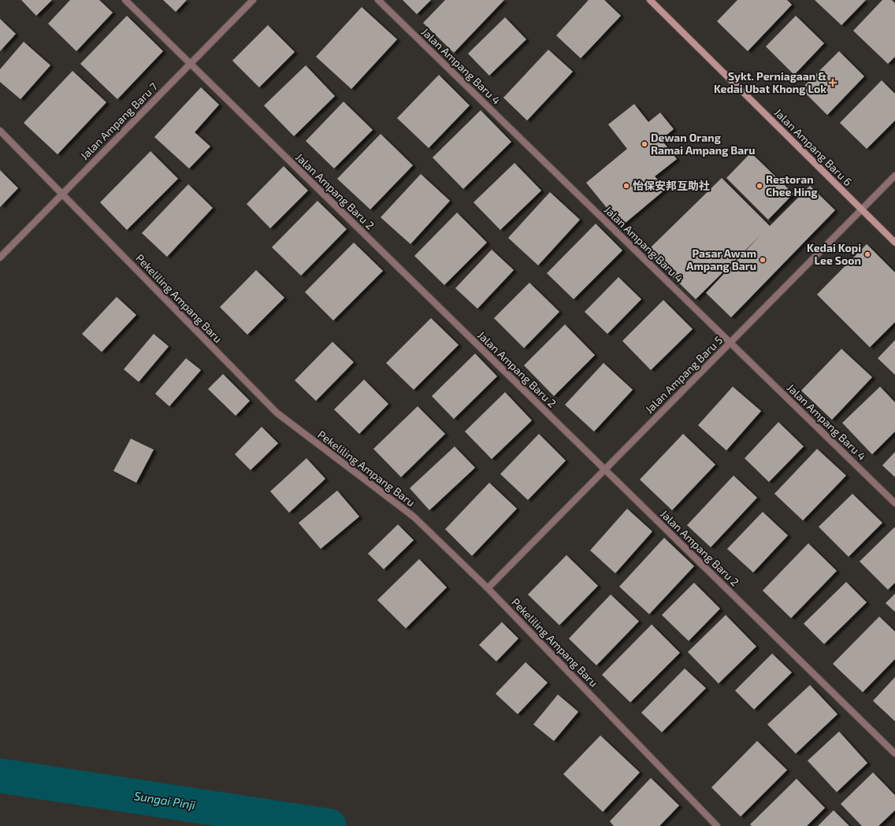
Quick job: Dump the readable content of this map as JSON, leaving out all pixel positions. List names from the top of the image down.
{
  "streets": {
    "main road": ["Jalan Ampang Baru 6"],
    "street": [
      "Jalan Ampang Baru 4",
      "Jalan Ampang Baru 7",
      "Jalan Ampang Baru 2",
      "Pekeliling Ampang Baru",
      "Jalan Ampang Baru 5"
    ]
  },
  "crossings": [
    ["Jalan Ampang Baru 4", "Jalan Ampang Baru 5"],
    ["Jalan Ampang Baru 7", "Jalan Ampang Baru 2"],
    ["Jalan Ampang Baru 7", "Pekeliling Ampang Baru"],
    ["Jalan Ampang Baru 6", "Jalan Ampang Baru 5"],
    ["Jalan Ampang Baru 2", "Jalan Ampang Baru 5"],
    ["Pekeliling Ampang Baru", "Jalan Ampang Baru 5"]
  ],
  "water": ["Sungai Pinji"],
  "places": {
    "health": ["Sykt. Perniagaan & Kedai Ubat Khong Lok"],
    "other": [
      "Dewan Orang Ramai Ampang Baru",
      "怡保安邦互助社",
      "Restoran Chee Hing",
      "Kedai Kopi Lee Soon",
      "Pasar Awam Ampang Baru"
    ]
  }
}
